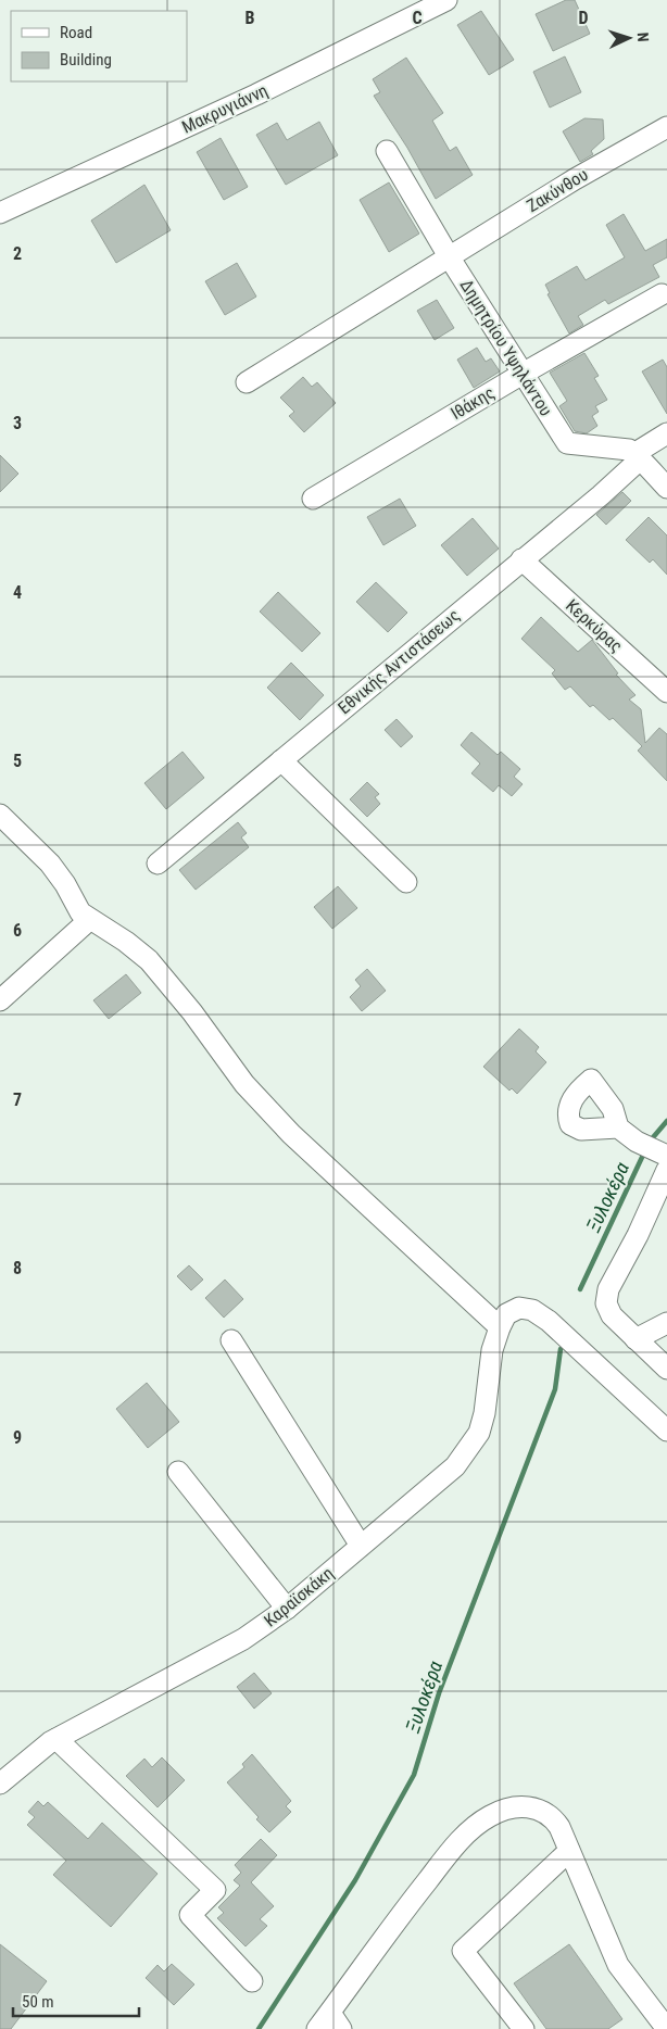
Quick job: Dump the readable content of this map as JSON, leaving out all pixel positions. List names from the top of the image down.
{
  "streets": {
    "street": [
      "Μακρυγιάννη",
      "Ζακύνθου",
      "Δημητρίου Υψηλάντου",
      "Ιθάκης",
      "Κερκύρας",
      "Εθνικής Αντιστάσεως",
      "Καραϊσκάκη"
    ]
  },
  "crossings": [
    ["Ζακύνθου", "Δημητρίου Υψηλάντου"],
    ["Δημητρίου Υψηλάντου", "Ιθάκης"],
    ["Δημητρίου Υψηλάντου", "Εθνικής Αντιστάσεως"],
    ["Κερκύρας", "Εθνικής Αντιστάσεως"]
  ],
  "water": ["Ξυλοκέρα"],
  "legend": ["Road", "Building"],
  "scale_bar": "50 m",
  "north": "right",
  "grid": {
    "columns": ["B", "C", "D"],
    "rows": [
      "2",
      "3",
      "4",
      "5",
      "6",
      "7",
      "8",
      "9"
    ]
  }
}
